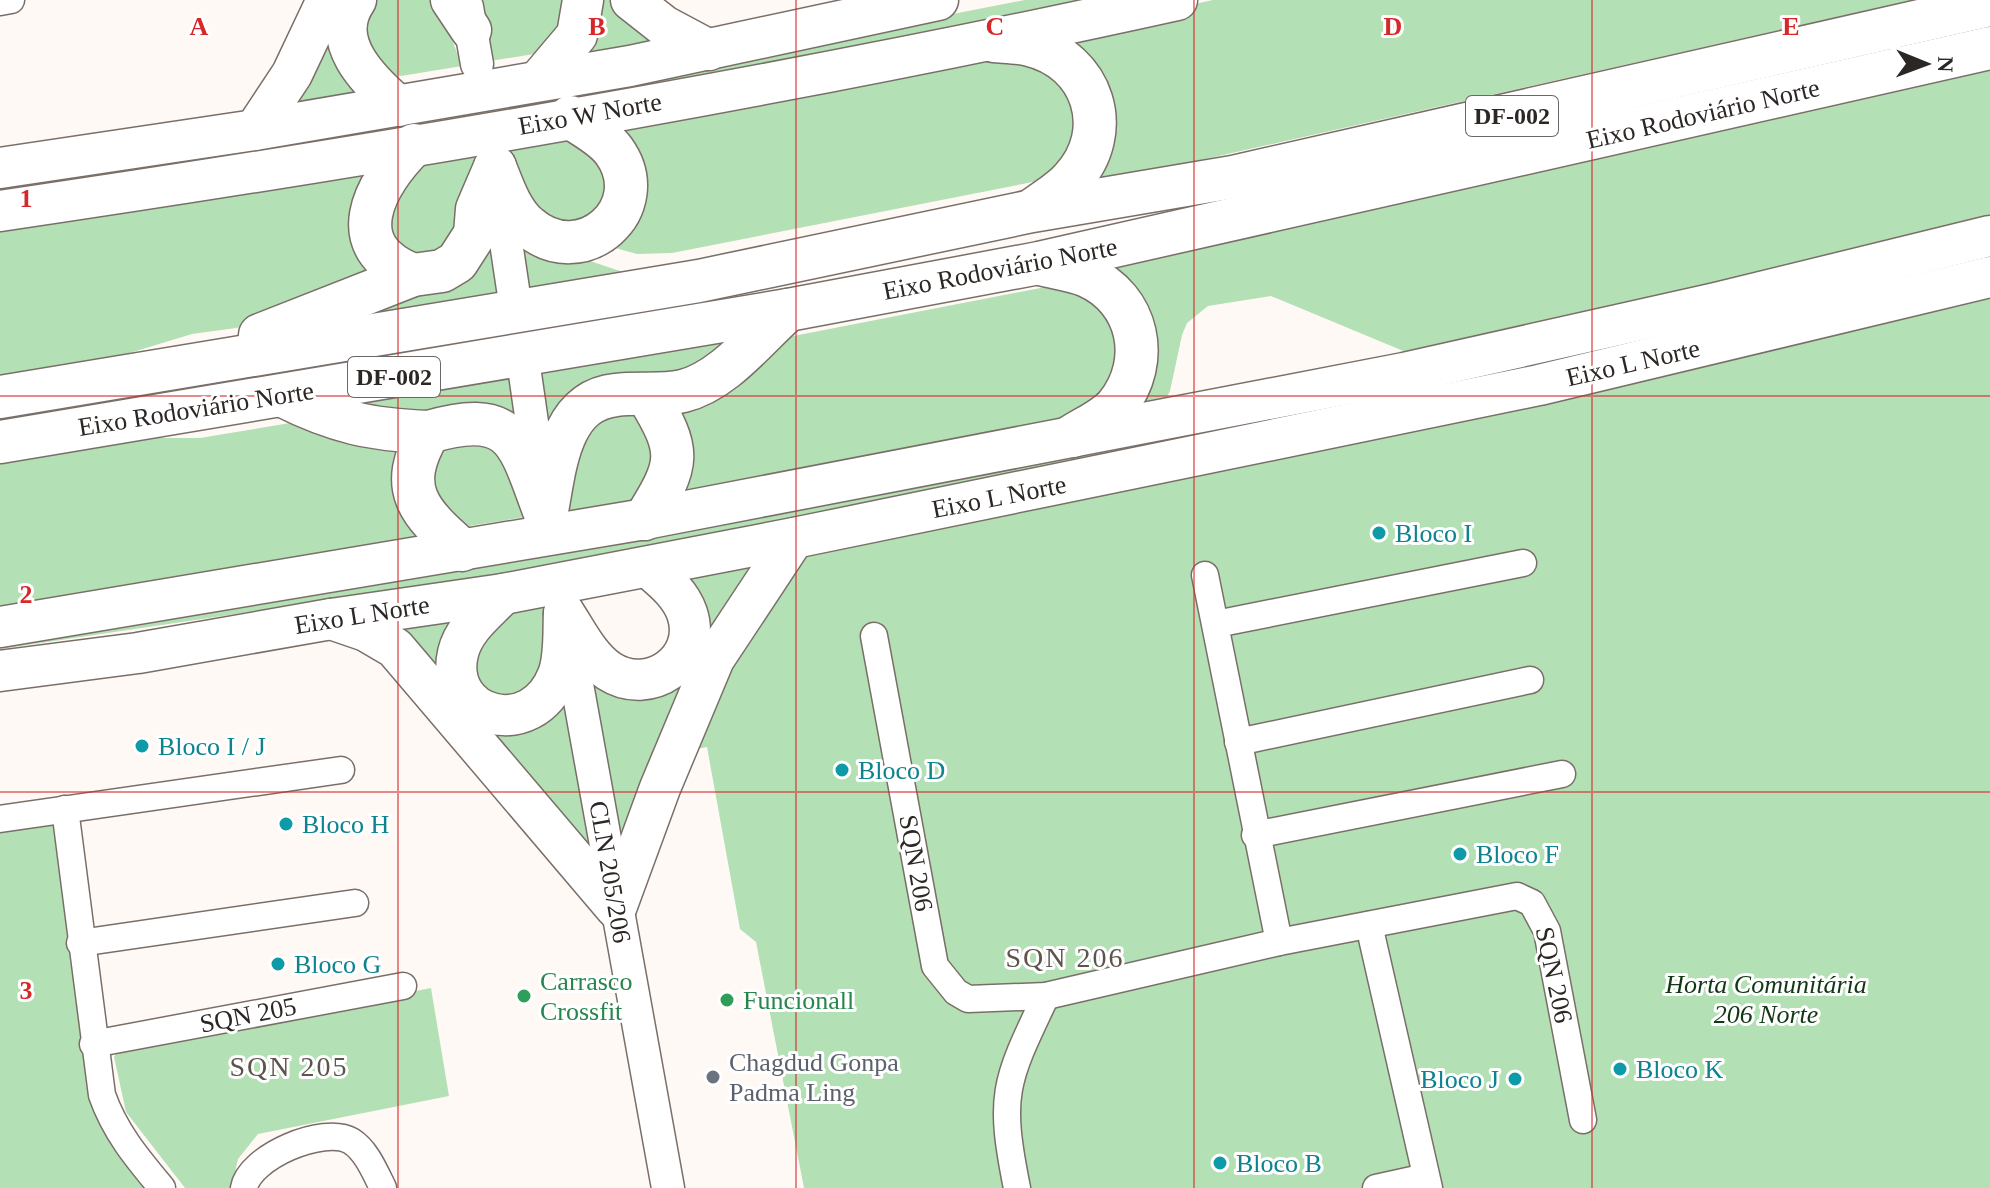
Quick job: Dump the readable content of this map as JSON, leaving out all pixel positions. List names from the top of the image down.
{
  "streets": {
    "highway": ["Eixo Rodoviário Norte", "DF-002"],
    "main road": ["Eixo W Norte", "Eixo L Norte"],
    "street": ["SQN 206", "CLN 205/206", "SQN 205"]
  },
  "districts": ["SQN 206", "SQN 205"],
  "parks": ["Horta Comunitária 206 Norte"],
  "places": [
    "Bloco I",
    "Bloco I / J",
    "Bloco D",
    "Bloco H",
    "Bloco F",
    "Bloco G",
    "Carrasco Crossfit",
    "Funcionall",
    "Bloco K",
    "Chagdud Gonpa Padma Ling",
    "Bloco J",
    "Bloco B"
  ],
  "north": "right",
  "grid": {
    "columns": [
      "A",
      "B",
      "C",
      "D",
      "E"
    ],
    "rows": ["1", "2", "3"]
  }
}
